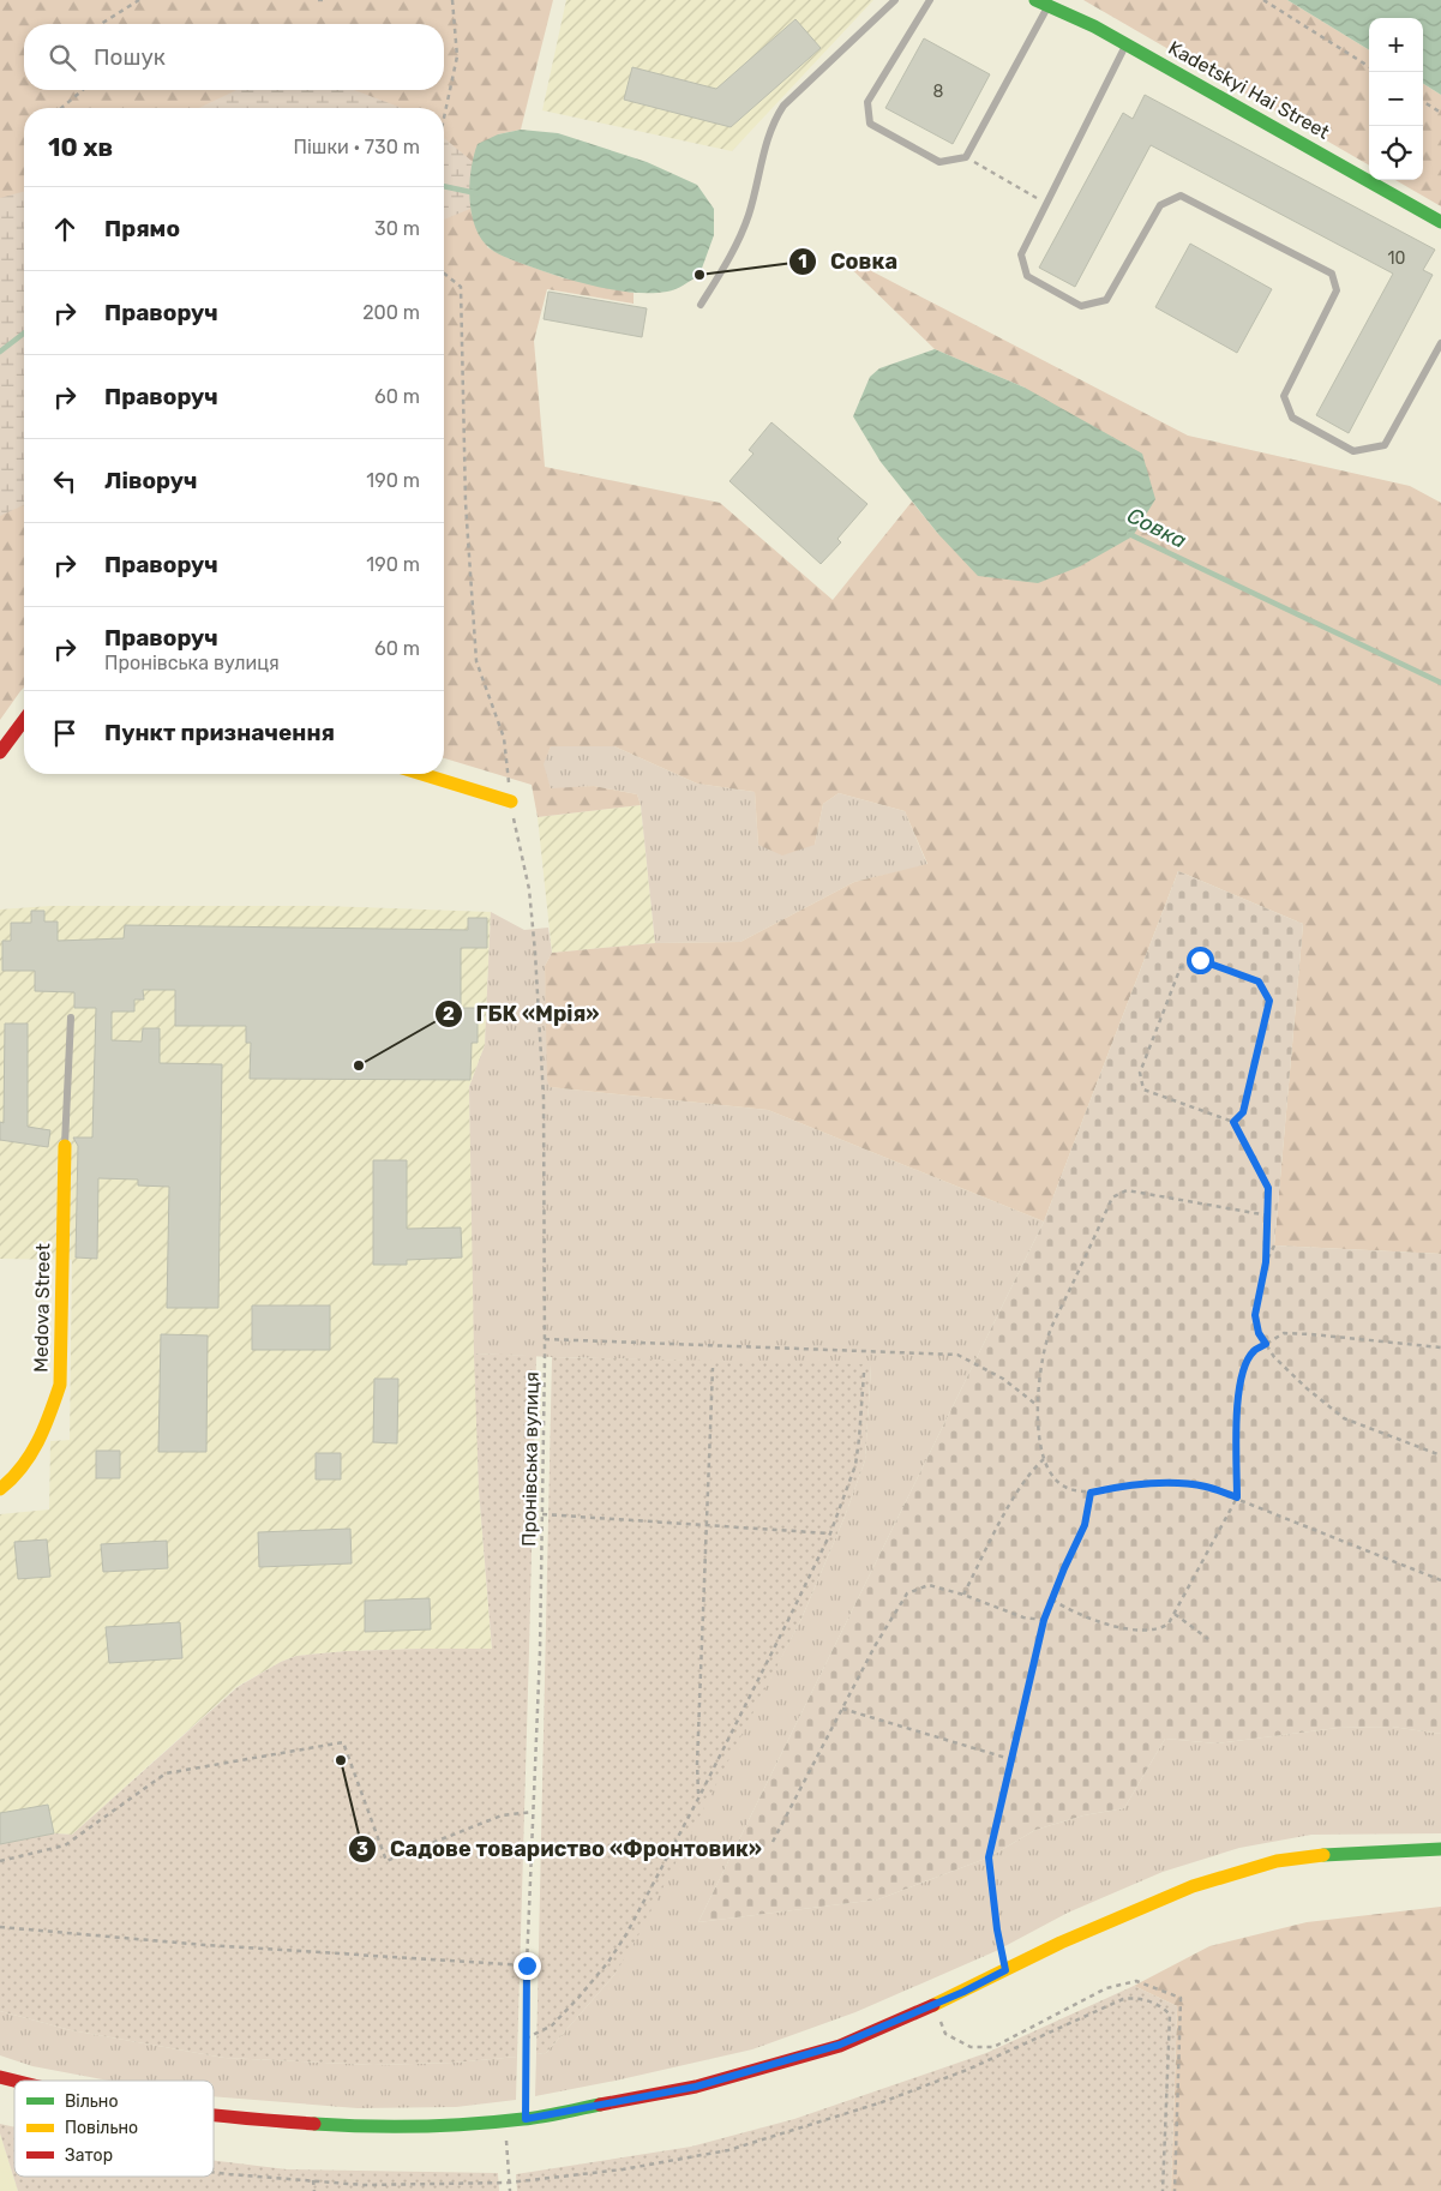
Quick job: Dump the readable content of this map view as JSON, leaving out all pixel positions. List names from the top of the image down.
{
  "streets": {
    "street": ["Kadetskyi Hai Street", "Medova Street"],
    "path": ["Пронівська вулиця"]
  },
  "water": ["Совка"],
  "places": ["Совка", "ГБК «Мрія»", "Садове товариство «Фронтовик»"],
  "house_numbers": ["8", "10"],
  "legend": ["Вільно", "Повільно", "Затор"],
  "page": {
    "map_buttons": ["+", "−"],
    "search": "Пошук",
    "heading": ["10 хв", "Пішки · 730 m"],
    "list": [
      ["Прямо", "30 m"],
      ["Праворуч", "200 m"],
      ["Праворуч", "60 m"],
      ["Ліворуч", "190 m"],
      ["Праворуч", "190 m"],
      ["Праворуч", "Пронівська вулиця", "60 m"],
      "Пункт призначення"
    ]
  }
}
